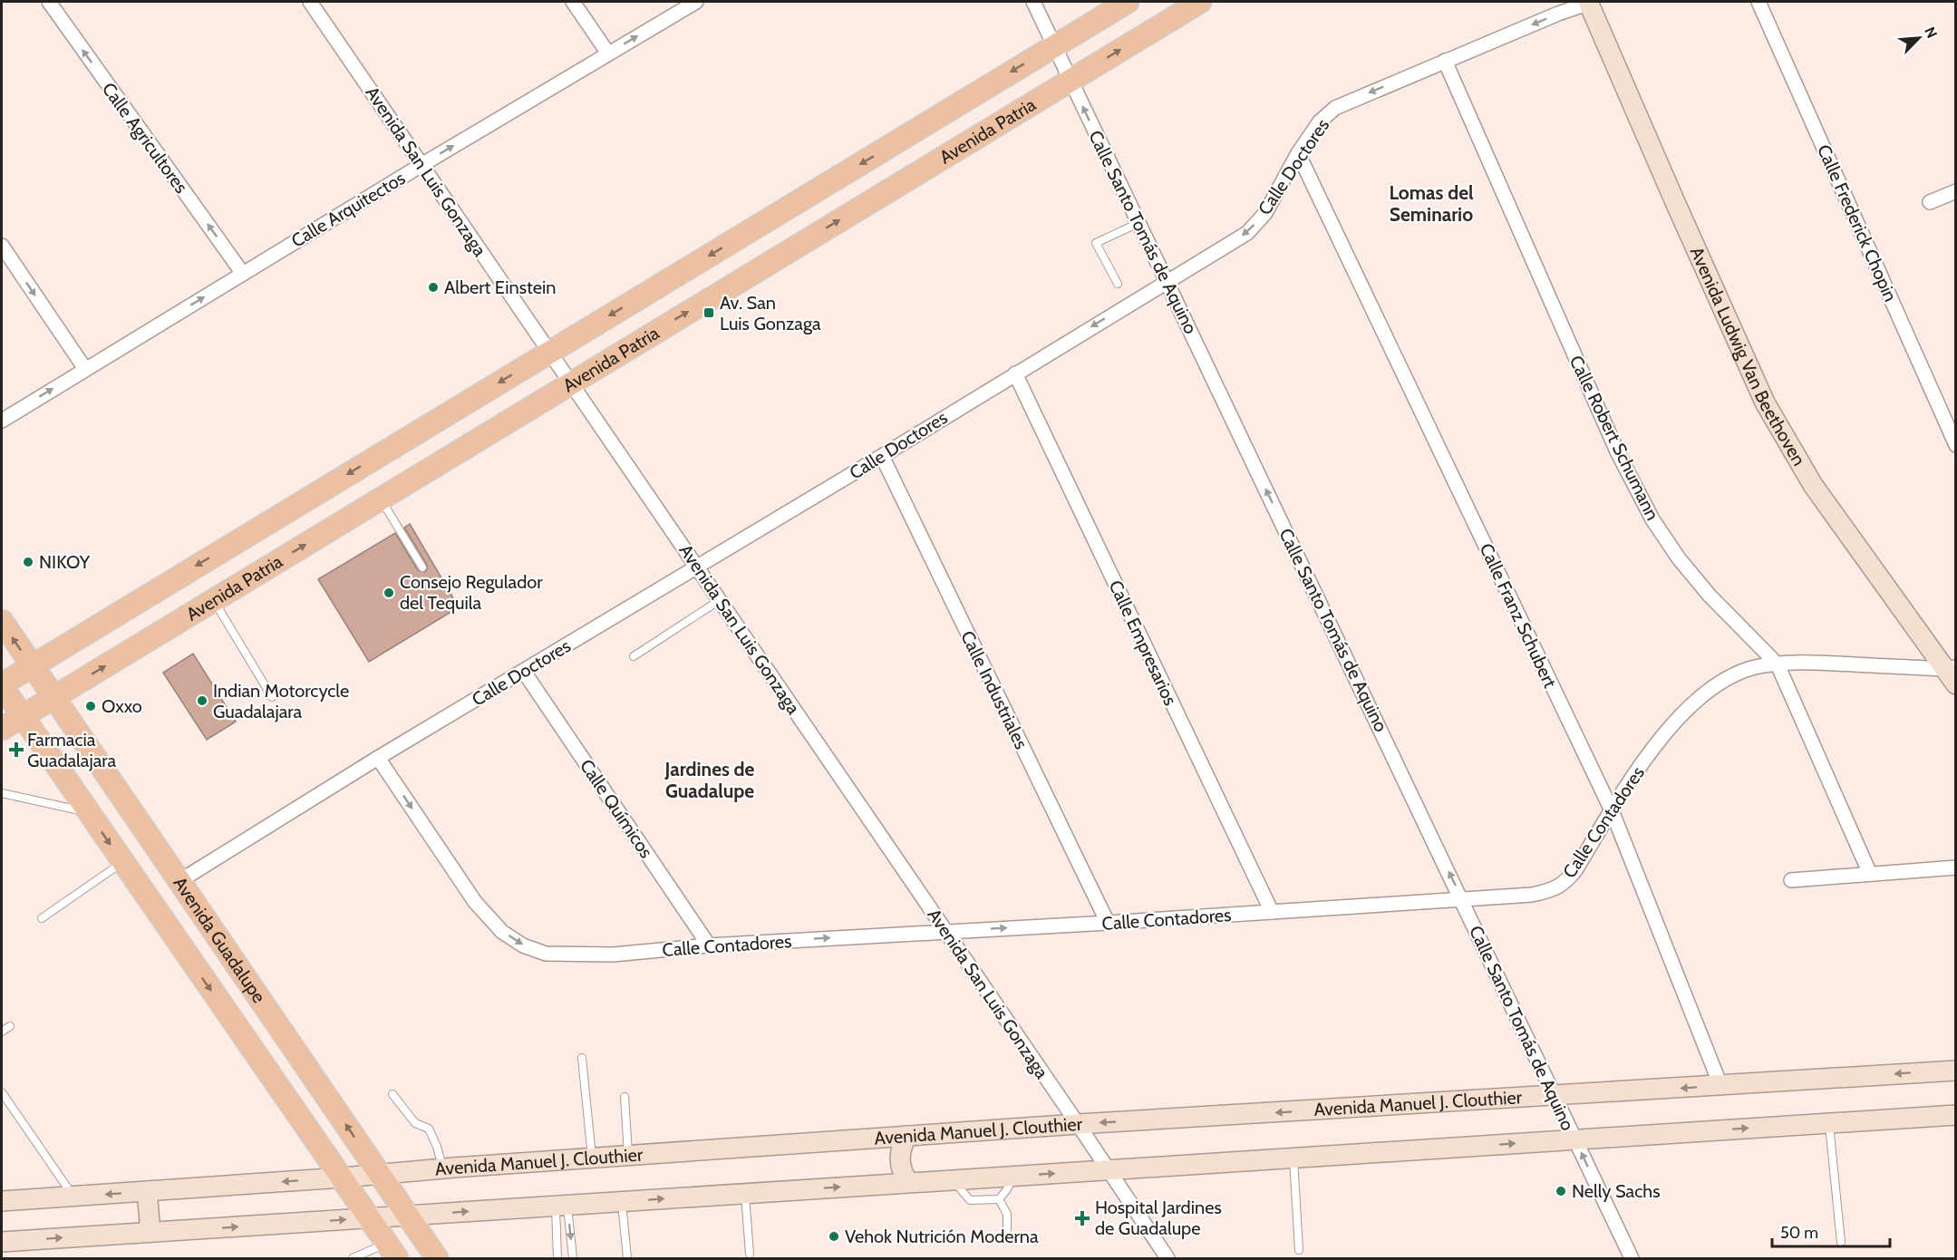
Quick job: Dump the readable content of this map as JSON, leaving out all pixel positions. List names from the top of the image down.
{
  "streets": {
    "main road": [
      "Avenida Patria",
      "Avenida Ludwig Van Beethoven",
      "Avenida Guadalupe",
      "Avenida Manuel J. Clouthier"
    ],
    "street": [
      "Calle Agricultores",
      "Calle Doctores",
      "Avenida San Luis Gonzaga",
      "Calle Arquitectos",
      "Calle Frederick Chopin",
      "Calle Santo Tomás de Aquino",
      "Calle Robert Schumann",
      "Calle Franz Schubert",
      "Calle Empresarios",
      "Calle Industriales",
      "Calle Químicos",
      "Calle Contadores"
    ]
  },
  "crossings": [
    ["Avenida Patria", "Avenida San Luis Gonzaga"],
    ["Avenida Patria", "Calle Santo Tomás de Aquino"],
    ["Avenida Patria", "Avenida Guadalupe"],
    ["Calle Agricultores", "Calle Arquitectos"],
    ["Calle Doctores", "Avenida San Luis Gonzaga"],
    ["Calle Doctores", "Calle Santo Tomás de Aquino"],
    ["Calle Doctores", "Avenida Ludwig Van Beethoven"],
    ["Calle Doctores", "Calle Robert Schumann"],
    ["Calle Doctores", "Calle Franz Schubert"],
    ["Calle Doctores", "Calle Empresarios"],
    ["Calle Doctores", "Calle Industriales"],
    ["Calle Doctores", "Calle Químicos"],
    ["Calle Doctores", "Calle Contadores"],
    ["Calle Doctores", "Avenida Guadalupe"],
    ["Avenida San Luis Gonzaga", "Calle Arquitectos"],
    ["Avenida San Luis Gonzaga", "Calle Contadores"],
    ["Avenida San Luis Gonzaga", "Avenida Manuel J. Clouthier"],
    ["Calle Santo Tomás de Aquino", "Calle Contadores"],
    ["Calle Santo Tomás de Aquino", "Avenida Manuel J. Clouthier"],
    ["Avenida Ludwig Van Beethoven", "Calle Contadores"],
    ["Calle Robert Schumann", "Calle Contadores"],
    ["Calle Franz Schubert", "Calle Contadores"],
    ["Calle Franz Schubert", "Avenida Manuel J. Clouthier"],
    ["Calle Empresarios", "Calle Contadores"],
    ["Calle Industriales", "Calle Contadores"],
    ["Calle Químicos", "Calle Contadores"],
    ["Avenida Guadalupe", "Avenida Manuel J. Clouthier"]
  ],
  "one_way": [
    "Calle Agricultores",
    "Calle Doctores",
    "Calle Arquitectos",
    "Calle Santo Tomás de Aquino",
    "Calle Contadores"
  ],
  "districts": ["Lomas del Seminario", "Jardines de Guadalupe"],
  "places": {
    "other": [
      "Albert Einstein",
      "NIKOY",
      "Consejo Regulador del Tequila",
      "Indian Motorcycle Guadalajara",
      "Oxxo",
      "Nelly Sachs",
      "Vehok Nutrición Moderna"
    ],
    "transit": ["Av. San Luis Gonzaga"],
    "health": ["Farmacia Guadalajara", "Hospital Jardines de Guadalupe"]
  },
  "scale_bar": "50 m",
  "north": "top right"
}
